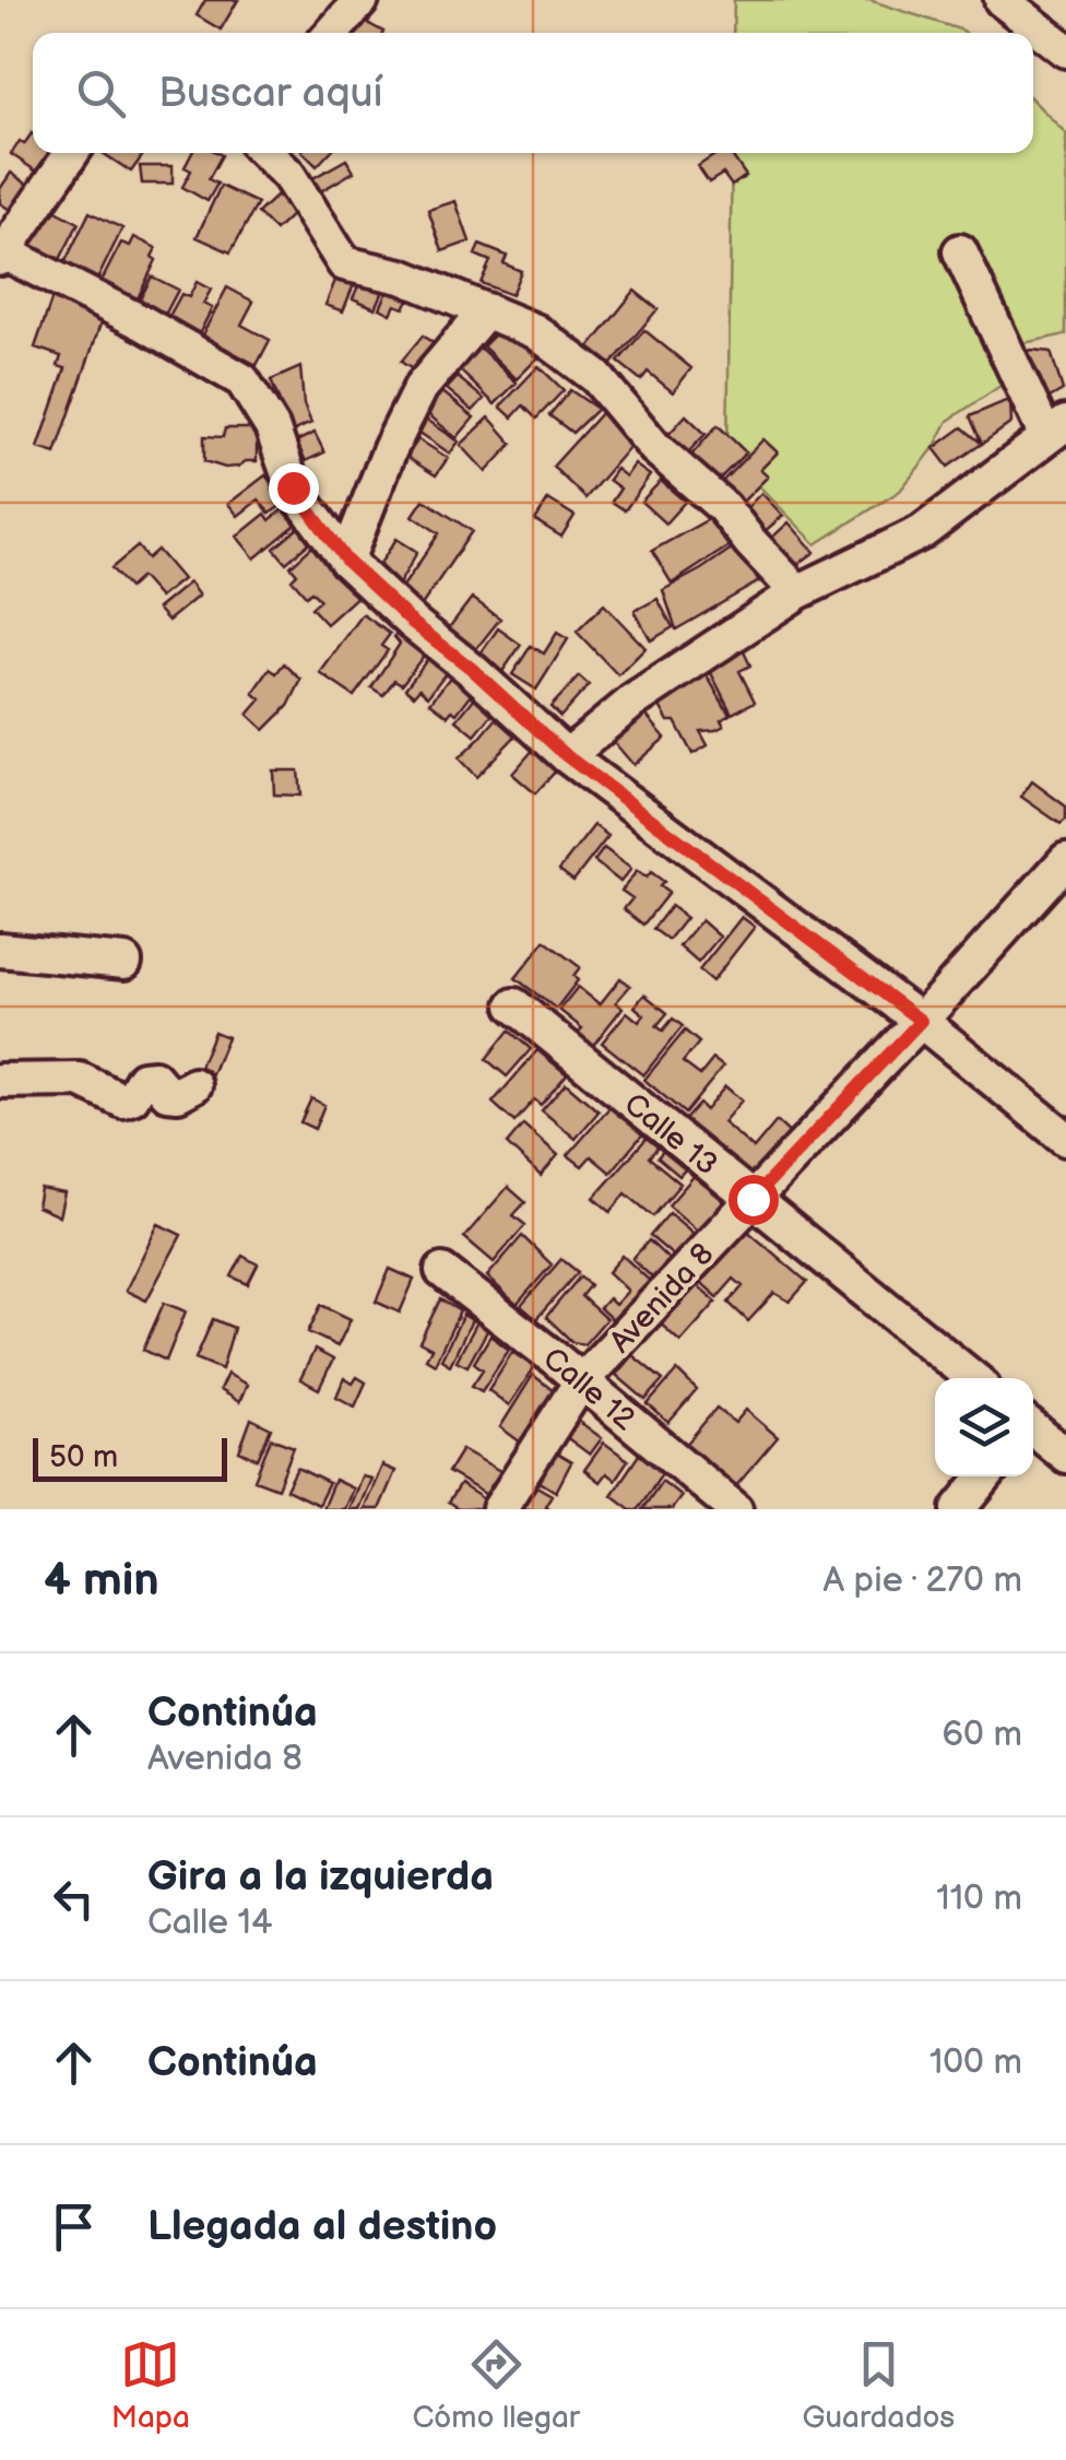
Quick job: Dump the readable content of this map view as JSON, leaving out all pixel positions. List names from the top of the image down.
{
  "streets": {
    "street": ["Calle 13", "Avenida 8", "Calle 12"]
  },
  "crossings": [
    ["Calle 13", "Avenida 8"],
    ["Avenida 8", "Calle 12"]
  ],
  "scale_bar": "50 m",
  "page": {
    "search": "Buscar aquí",
    "scale": "50 m",
    "heading": ["4 min", "A pie · 270 m"],
    "list": [
      ["Continúa", "Avenida 8", "60 m"],
      ["Gira a la izquierda", "Calle 14", "110 m"],
      ["Continúa", "100 m"],
      "Llegada al destino"
    ],
    "nav": ["Mapa", "Cómo llegar", "Guardados"]
  }
}
